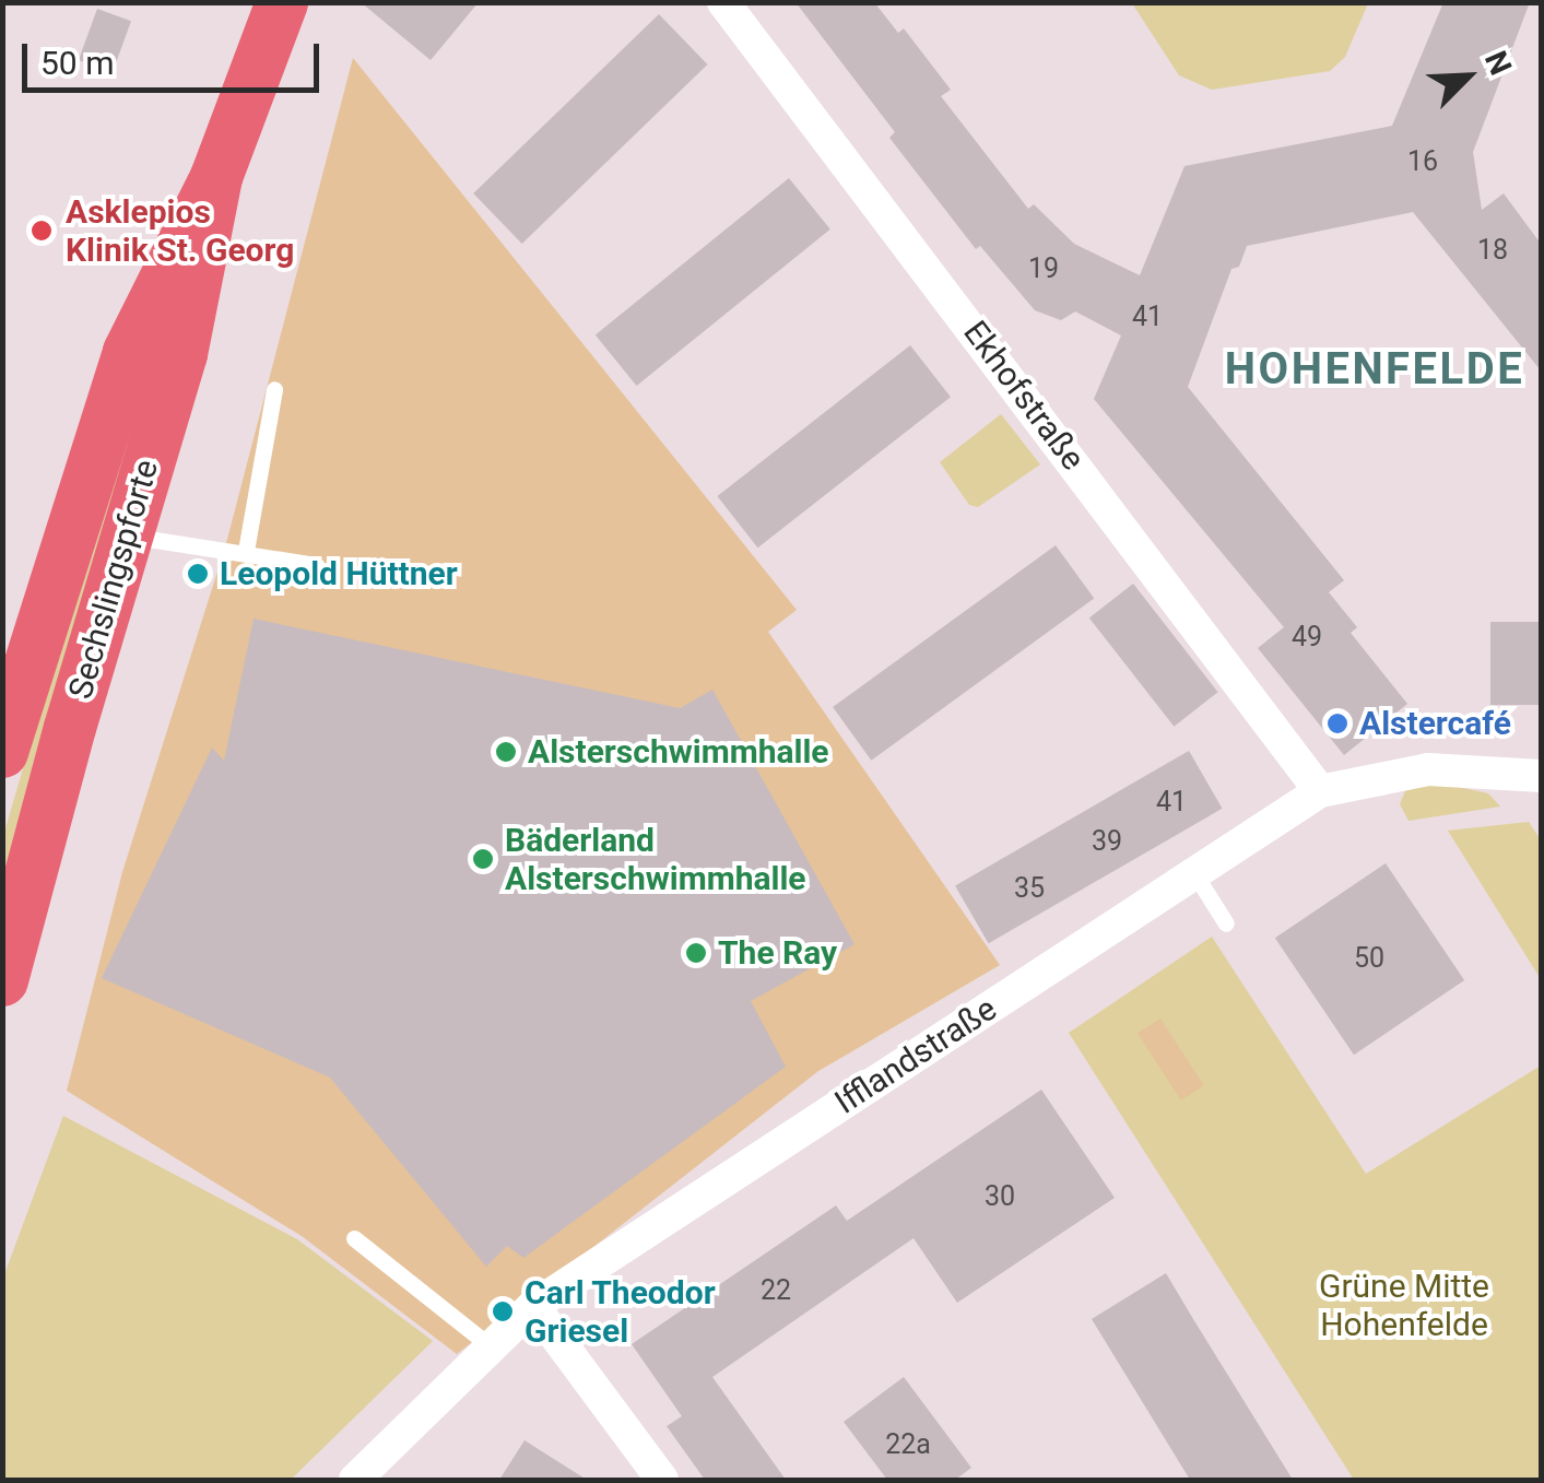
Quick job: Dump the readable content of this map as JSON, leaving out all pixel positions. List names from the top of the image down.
{
  "streets": {
    "main road": ["Sechslingspforte"],
    "street": ["Ekhofstraße", "Ifflandstraße"]
  },
  "crossings": [
    ["Ekhofstraße", "Ifflandstraße"]
  ],
  "districts": ["HOHENFELDE"],
  "parks": ["Grüne Mitte Hohenfelde"],
  "places": [
    "Asklepios Klinik St. Georg",
    "Leopold Hüttner",
    "Alstercafé",
    "Alsterschwimmhalle",
    "Bäderland Alsterschwimmhalle",
    "The Ray",
    "Carl Theodor Griesel"
  ],
  "house_numbers": [
    "16",
    "18",
    "19",
    "41",
    "49",
    "41",
    "39",
    "35",
    "50",
    "30",
    "22",
    "22a"
  ],
  "scale_bar": "50 m",
  "north": "top right"
}
